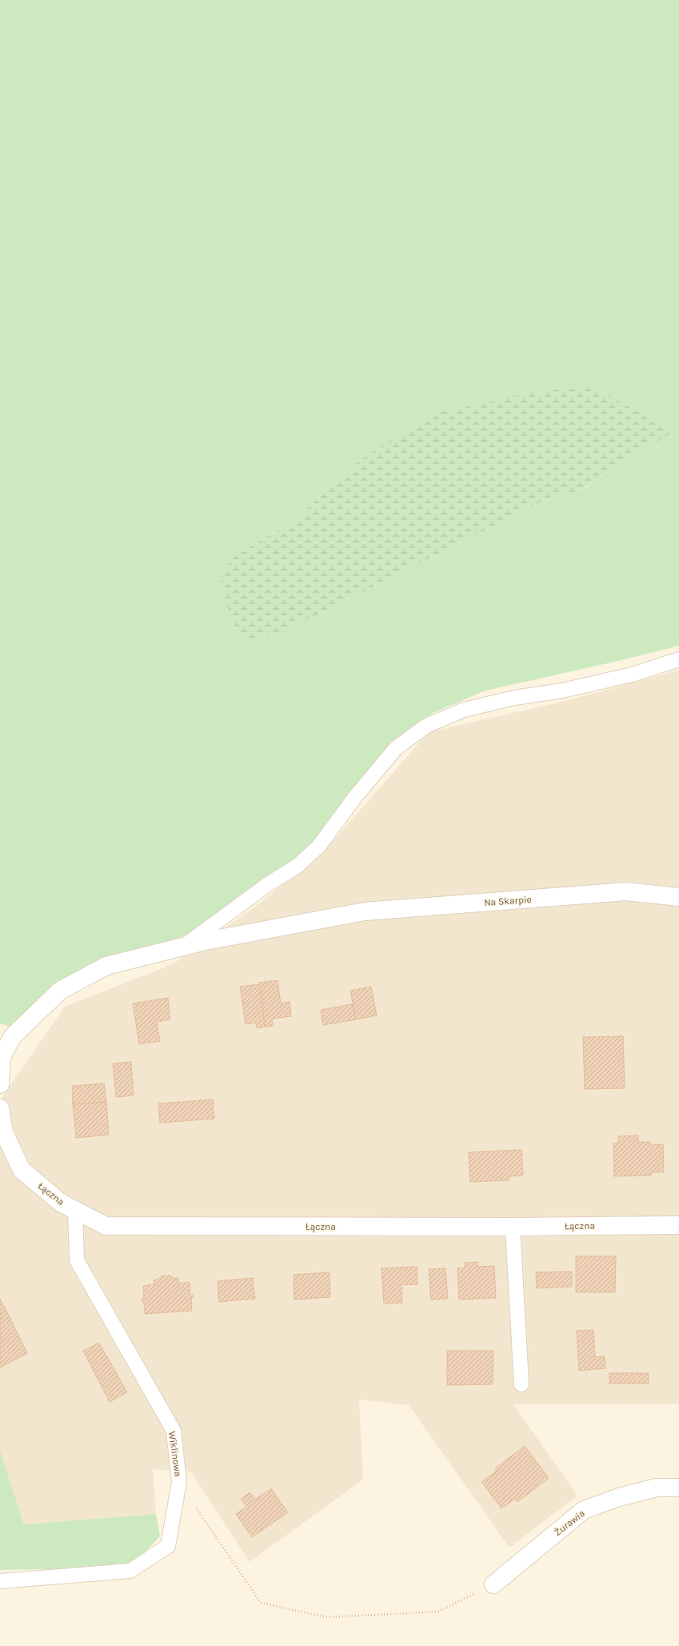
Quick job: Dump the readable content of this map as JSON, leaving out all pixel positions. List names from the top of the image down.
{
  "streets": {
    "street": ["Na Skarpie", "Łączna", "Żurawia"],
    "lane": ["Wiklinowa"]
  },
  "crossings": [
    ["Łączna", "Wiklinowa"]
  ]
}
